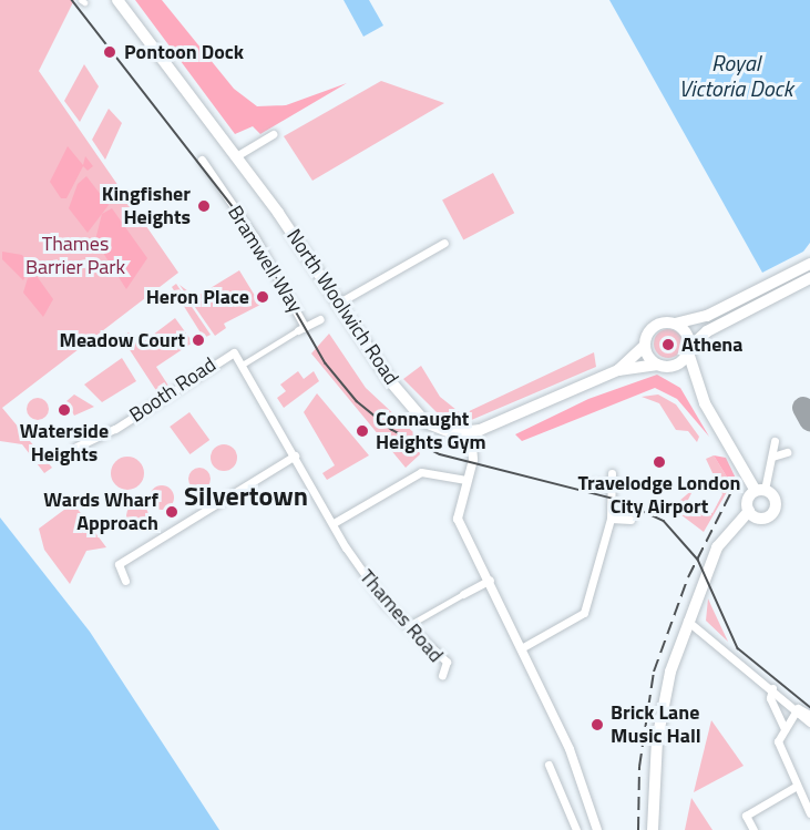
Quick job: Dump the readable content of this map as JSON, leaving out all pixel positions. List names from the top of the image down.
{
  "streets": {
    "main road": ["North Woolwich Road"],
    "street": ["Bramwell Way", "Booth Road", "Thames Road"]
  },
  "crossings": [
    ["Booth Road", "Thames Road"]
  ],
  "districts": ["Silvertown"],
  "water": ["Royal Victoria Dock"],
  "parks": ["Thames Barrier Park"],
  "places": [
    "Pontoon Dock",
    "Kingfisher Heights",
    "Heron Place",
    "Meadow Court",
    "Athena",
    "Waterside Heights",
    "Connaught Heights Gym",
    "Travelodge London City Airport",
    "Wards Wharf Approach",
    "Brick Lane Music Hall"
  ]
}
